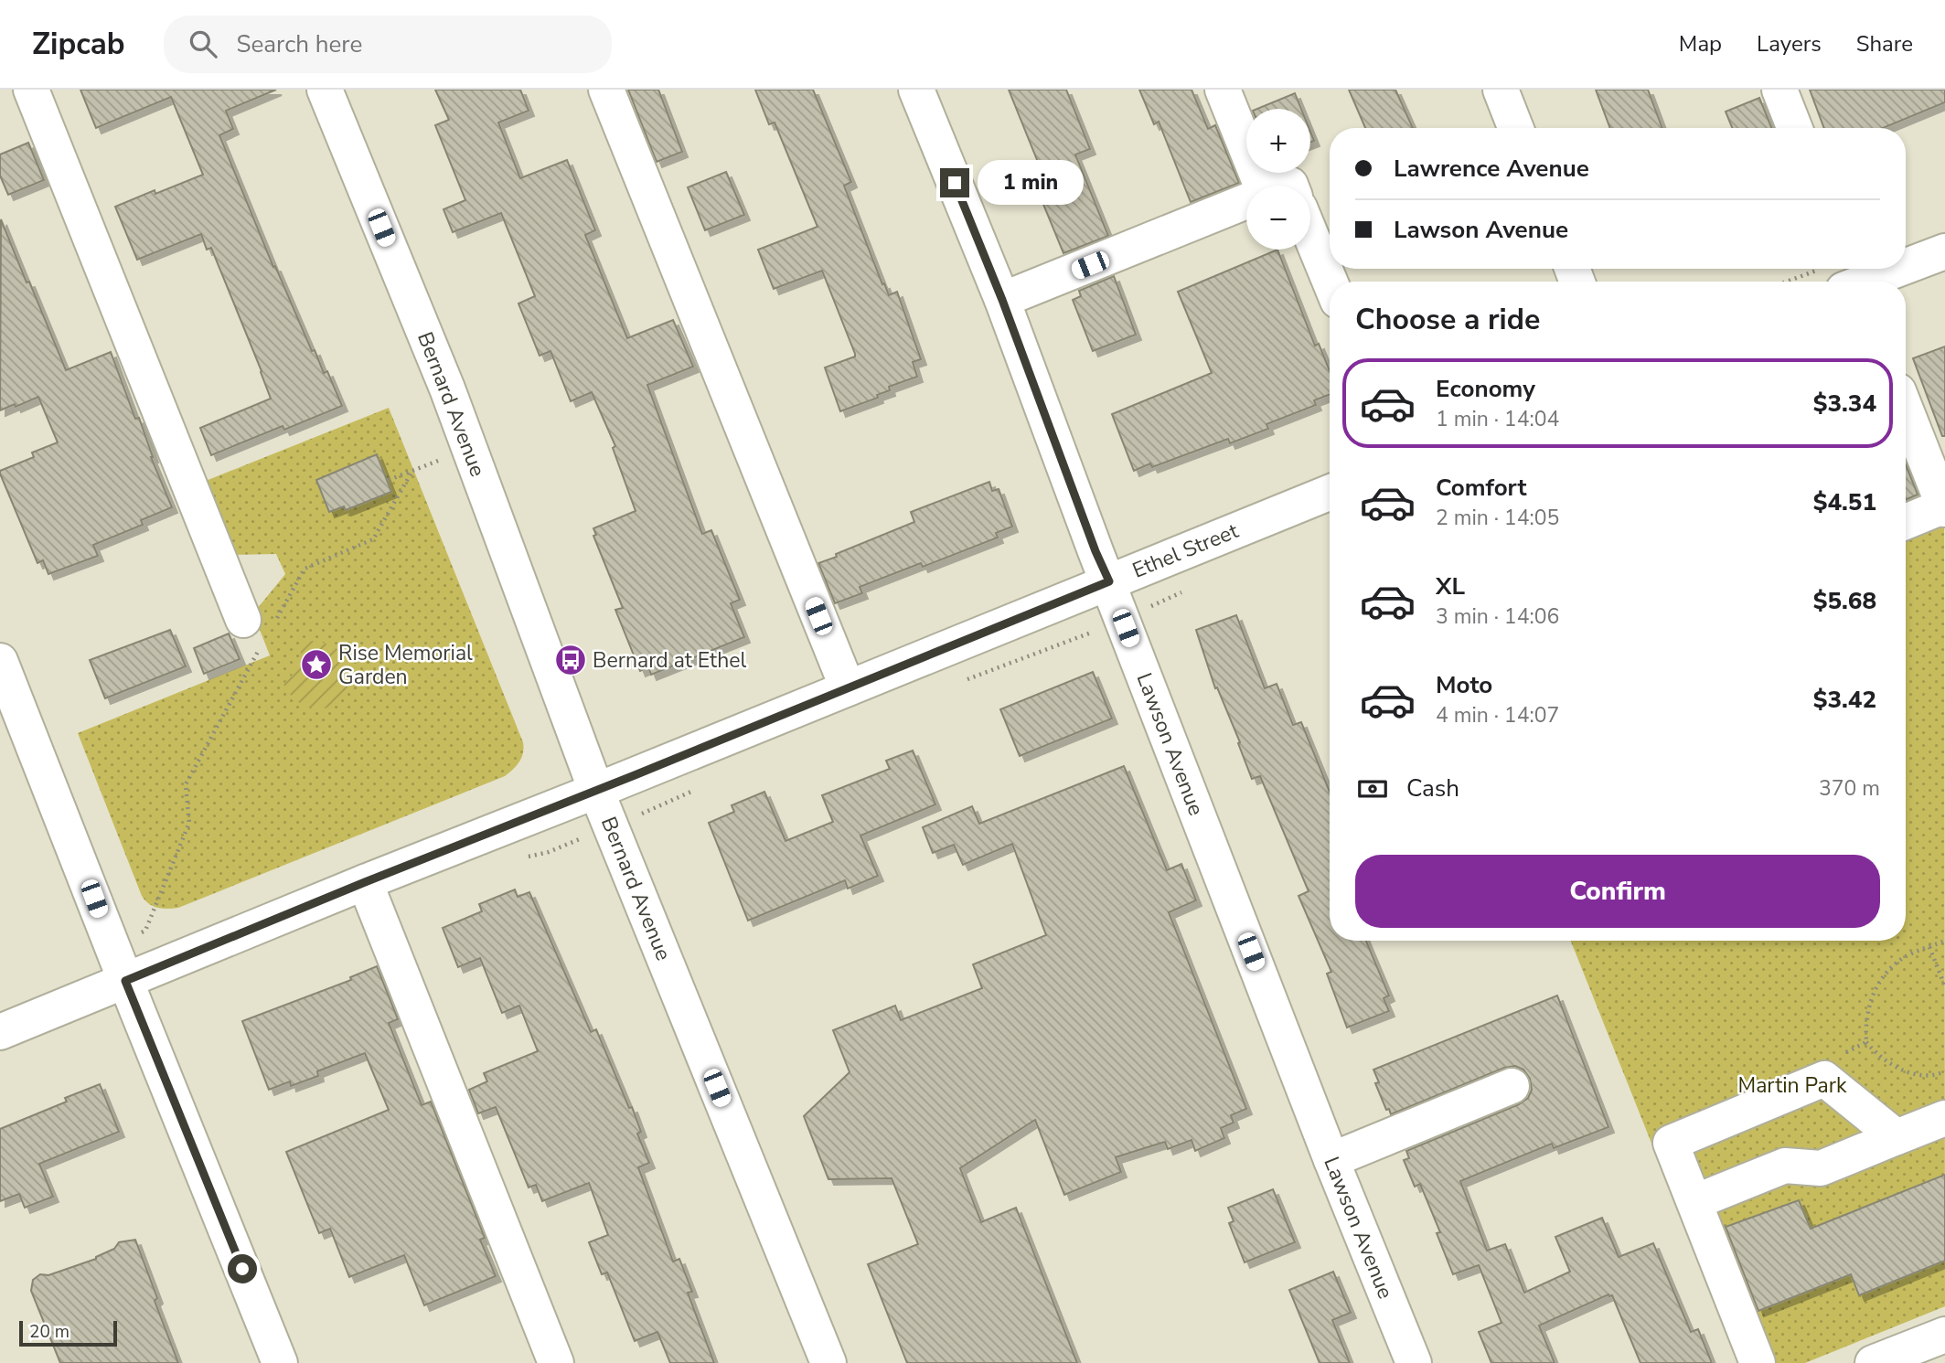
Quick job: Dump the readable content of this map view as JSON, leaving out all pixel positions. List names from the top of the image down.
{
  "streets": {
    "street": ["Bernard Avenue", "Ethel Street", "Lawson Avenue"]
  },
  "crossings": [
    ["Bernard Avenue", "Ethel Street"],
    ["Ethel Street", "Lawson Avenue"]
  ],
  "parks": ["Martin Park"],
  "places": {
    "bus stop": ["Bernard at Ethel"],
    "place": ["Rise Memorial Garden"]
  },
  "scale_bar": "20 m",
  "page": {
    "header": "Zipcab",
    "search": "Search here",
    "nav": ["Map", "Layers", "Share"],
    "map_buttons": ["+", "−"],
    "banner": ["Lawrence Avenue", "Lawson Avenue"],
    "bubble": "1 min",
    "heading": "Choose a ride",
    "list": [
      {
        "name": "Economy",
        "note": "1 min · 14:04",
        "value": "$3.34"
      },
      {
        "name": "Comfort",
        "note": "2 min · 14:05",
        "value": "$4.51"
      },
      {
        "name": "XL",
        "note": "3 min · 14:06",
        "value": "$5.68"
      },
      {
        "name": "Moto",
        "note": "4 min · 14:07",
        "value": "$3.42"
      }
    ],
    "pay": ["Cash", "370 m"],
    "buttons": "Confirm",
    "scale": "20 m"
  }
}
